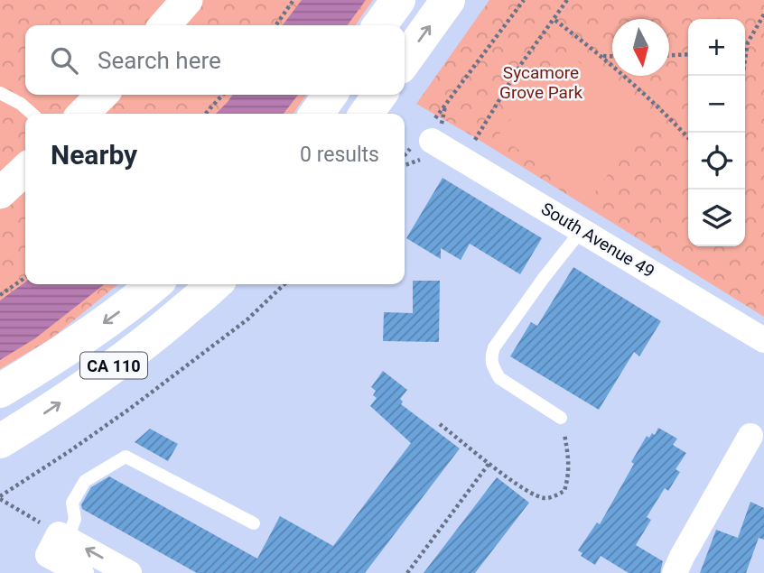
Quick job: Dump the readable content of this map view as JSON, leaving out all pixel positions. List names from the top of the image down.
{
  "streets": {
    "highway": ["CA 110"],
    "street": ["South Avenue 49"]
  },
  "parks": ["Sycamore Grove Park"],
  "north": "bottom",
  "page": {
    "map_buttons": ["+", "−"],
    "search": "Search here",
    "heading": ["Nearby", "0 results"]
  }
}
